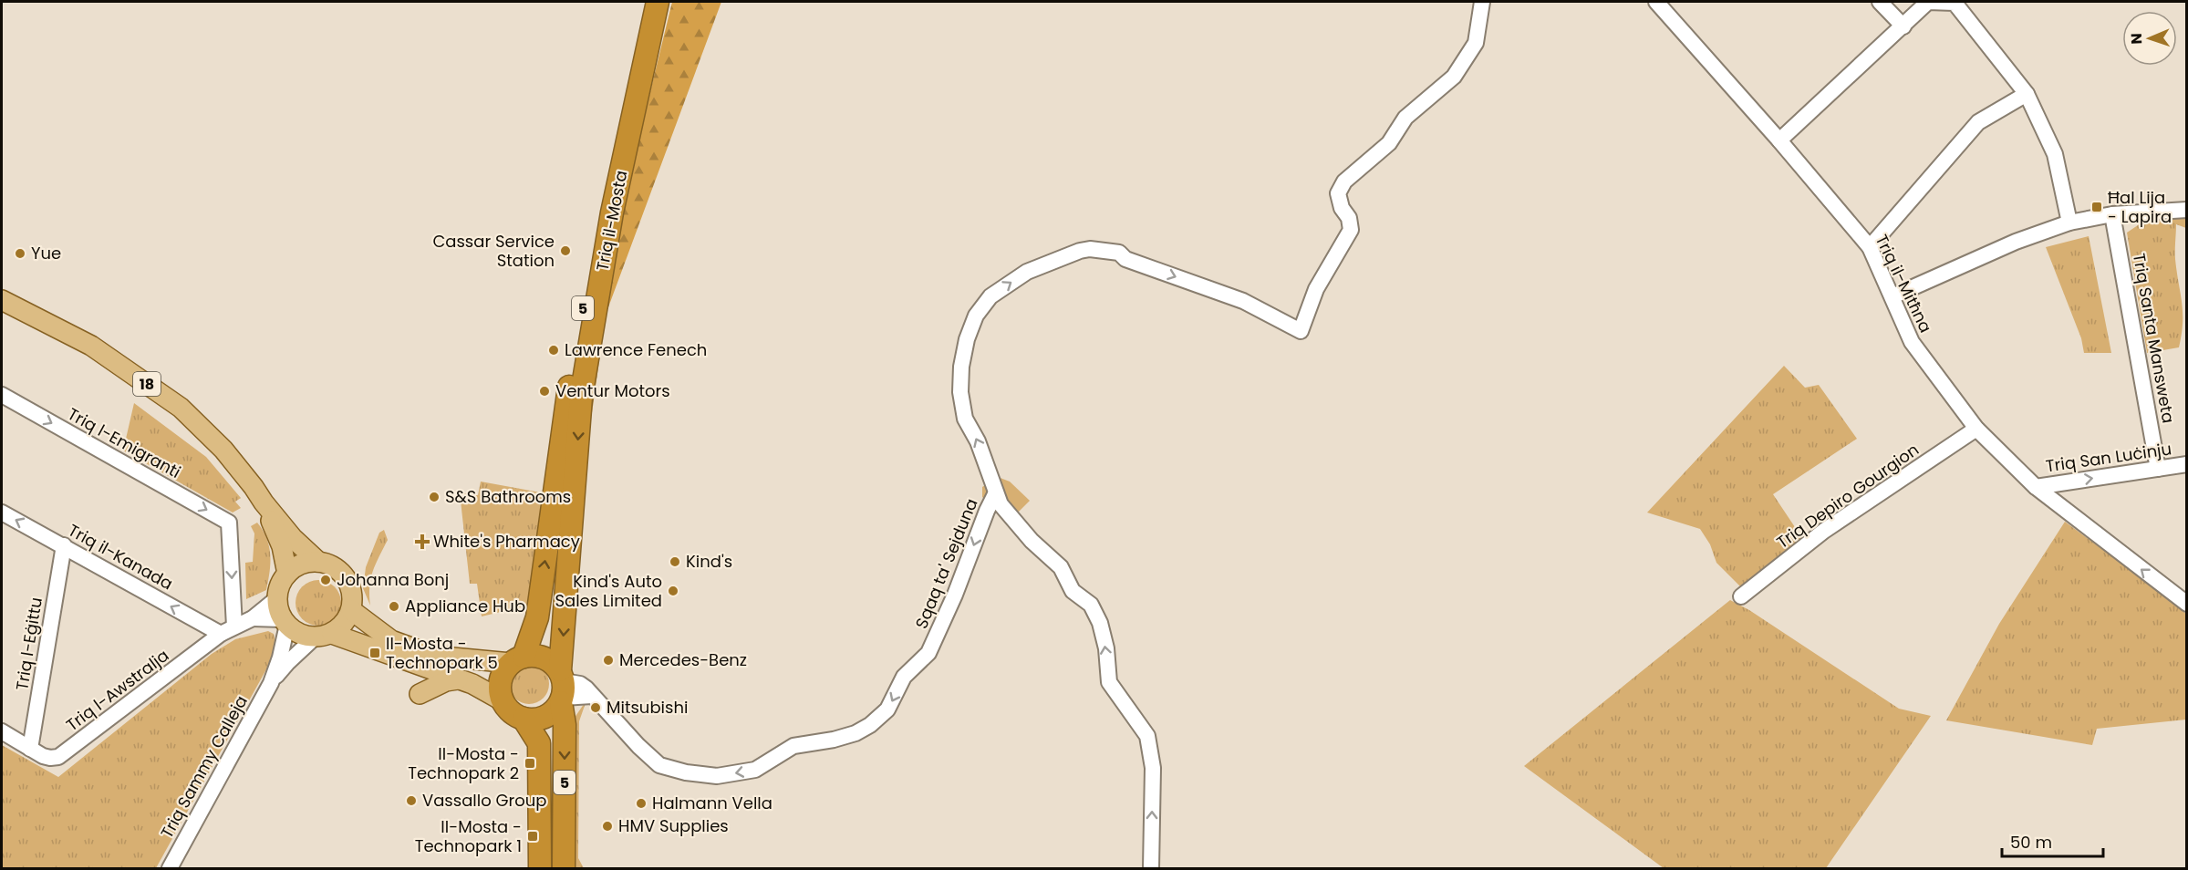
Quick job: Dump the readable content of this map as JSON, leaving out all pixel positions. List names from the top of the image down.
{
  "streets": {
    "highway": ["Triq il-Mosta", "5"],
    "main road": ["18"],
    "street": [
      "Triq il-Mitħna",
      "Triq Santa Mansweta",
      "Triq l-Emigranti",
      "Triq San Luċinju",
      "Triq Depiro Gourgion",
      "Triq il-Kanada",
      "Sqaq ta' Sejduna",
      "Triq l-Eġittu",
      "Triq l-Awstralja",
      "Triq Sammy Calleja"
    ]
  },
  "crossings": [
    ["Triq il-Mosta", "5"],
    ["Triq il-Mosta", "Sqaq ta' Sejduna"],
    ["Triq il-Mitħna", "Triq San Luċinju"],
    ["Triq il-Mitħna", "Triq Depiro Gourgion"],
    ["5", "Sqaq ta' Sejduna"],
    ["Triq Santa Mansweta", "Triq San Luċinju"],
    ["18", "Triq l-Awstralja"],
    ["18", "Triq Sammy Calleja"],
    ["Triq l-Emigranti", "Triq il-Kanada"],
    ["Triq l-Emigranti", "Triq l-Awstralja"],
    ["Triq il-Kanada", "Triq l-Eġittu"],
    ["Triq il-Kanada", "Triq l-Awstralja"],
    ["Triq l-Eġittu", "Triq l-Awstralja"],
    ["Triq l-Awstralja", "Triq Sammy Calleja"]
  ],
  "one_way": ["Triq l-Emigranti", "Triq San Luċinju", "Triq il-Kanada"],
  "places": {
    "transit": [
      "Ħal Lija - Lapira",
      "Il-Mosta - Technopark 5",
      "Il-Mosta - Technopark 2",
      "Il-Mosta - Technopark 1"
    ],
    "other": [
      "Cassar Service Station",
      "Yue",
      "Lawrence Fenech",
      "Ventur Motors",
      "S&S Bathrooms",
      "Kind's",
      "Johanna Bonj",
      "Kind's Auto Sales Limited",
      "Appliance Hub",
      "Mercedes-Benz",
      "Mitsubishi",
      "Vassallo Group",
      "Halmann Vella",
      "HMV Supplies"
    ],
    "health": ["White's Pharmacy"]
  },
  "scale_bar": "50 m",
  "north": "left"
}
